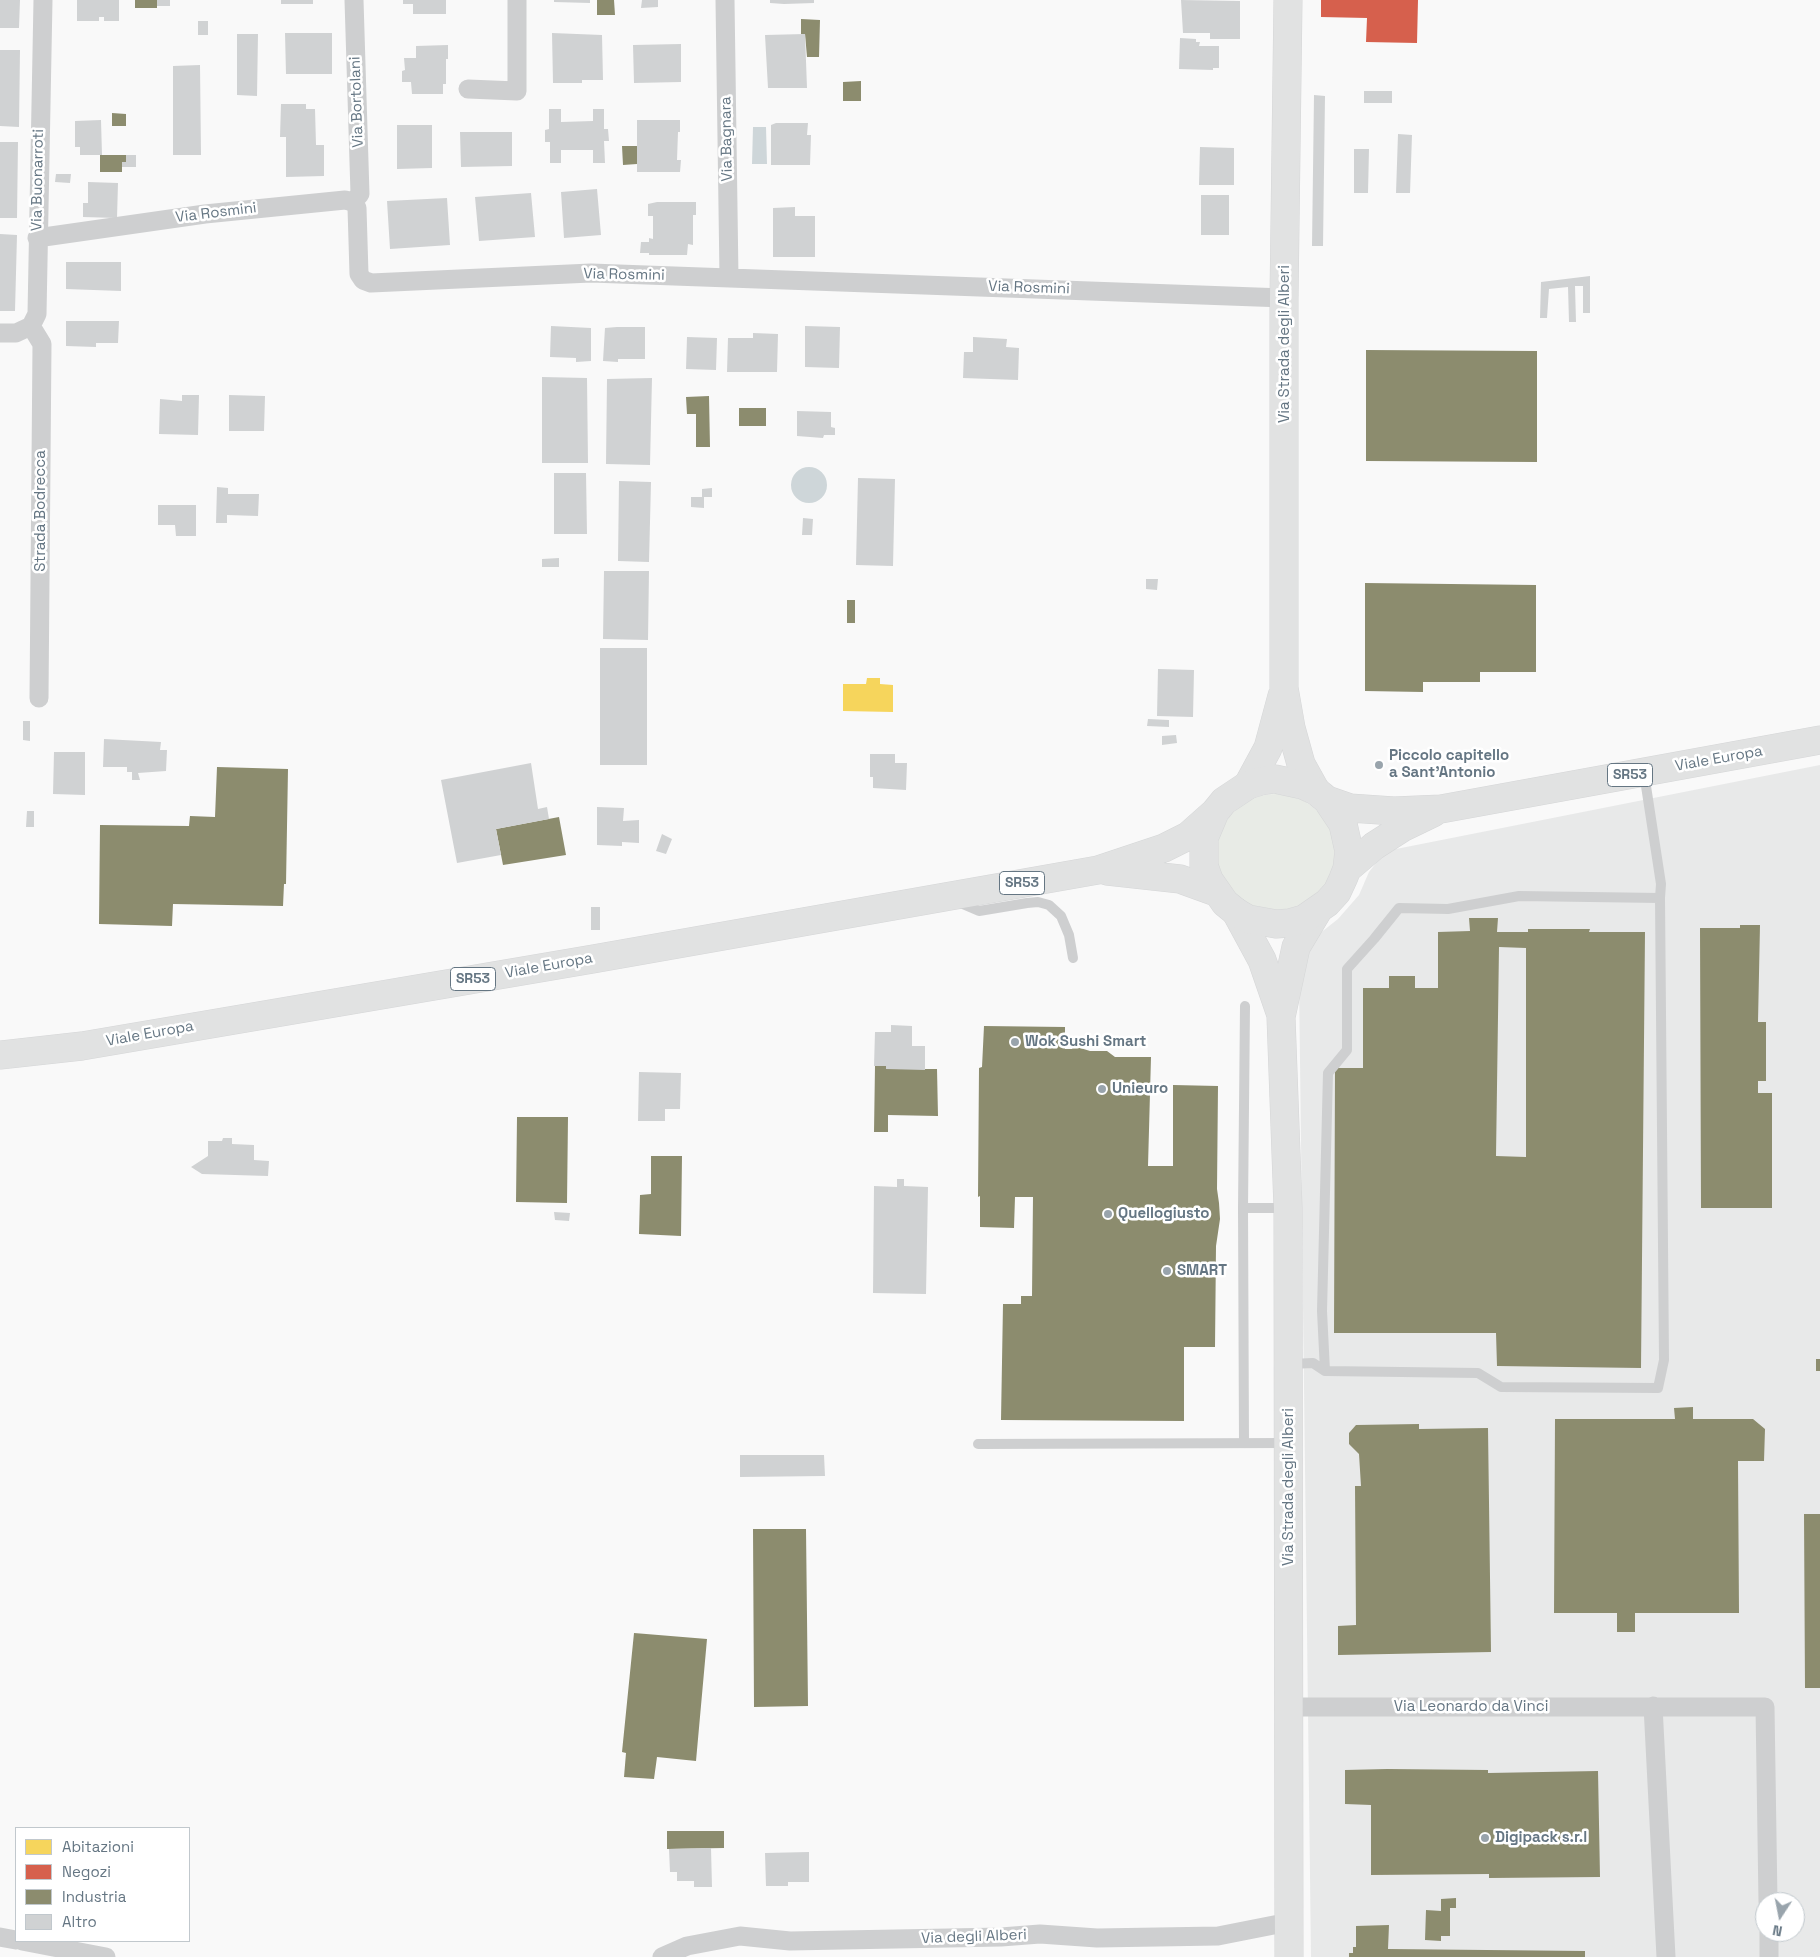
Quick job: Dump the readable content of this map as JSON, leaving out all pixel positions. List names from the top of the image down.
{
  "streets": {
    "main road": ["Via Strada degli Alberi", "Viale Europa", "SR53"],
    "street": [
      "Via Bortolani",
      "Via Bagnara",
      "Via Buonarroti",
      "Via Rosmini",
      "Strada Bodrecca",
      "Via Leonardo da Vinci",
      "Via degli Alberi"
    ]
  },
  "crossings": [
    ["Via Bortolani", "Via Rosmini"],
    ["Via Bagnara", "Via Rosmini"],
    ["Via Buonarroti", "Via Rosmini"],
    ["Via Buonarroti", "Strada Bodrecca"],
    ["Via Rosmini", "Via Strada degli Alberi"],
    ["Via Strada degli Alberi", "Viale Europa"],
    ["Via Strada degli Alberi", "Via Leonardo da Vinci"],
    ["Via Strada degli Alberi", "Via degli Alberi"]
  ],
  "places": [
    "Piccolo capitello a Sant'Antonio",
    "Wok Sushi Smart",
    "Unieuro",
    "Quellogiusto",
    "SMART",
    "Digipack s.r.l"
  ],
  "legend": [
    "Abitazioni",
    "Negozi",
    "Industria",
    "Altro"
  ],
  "north": "bottom"
}
